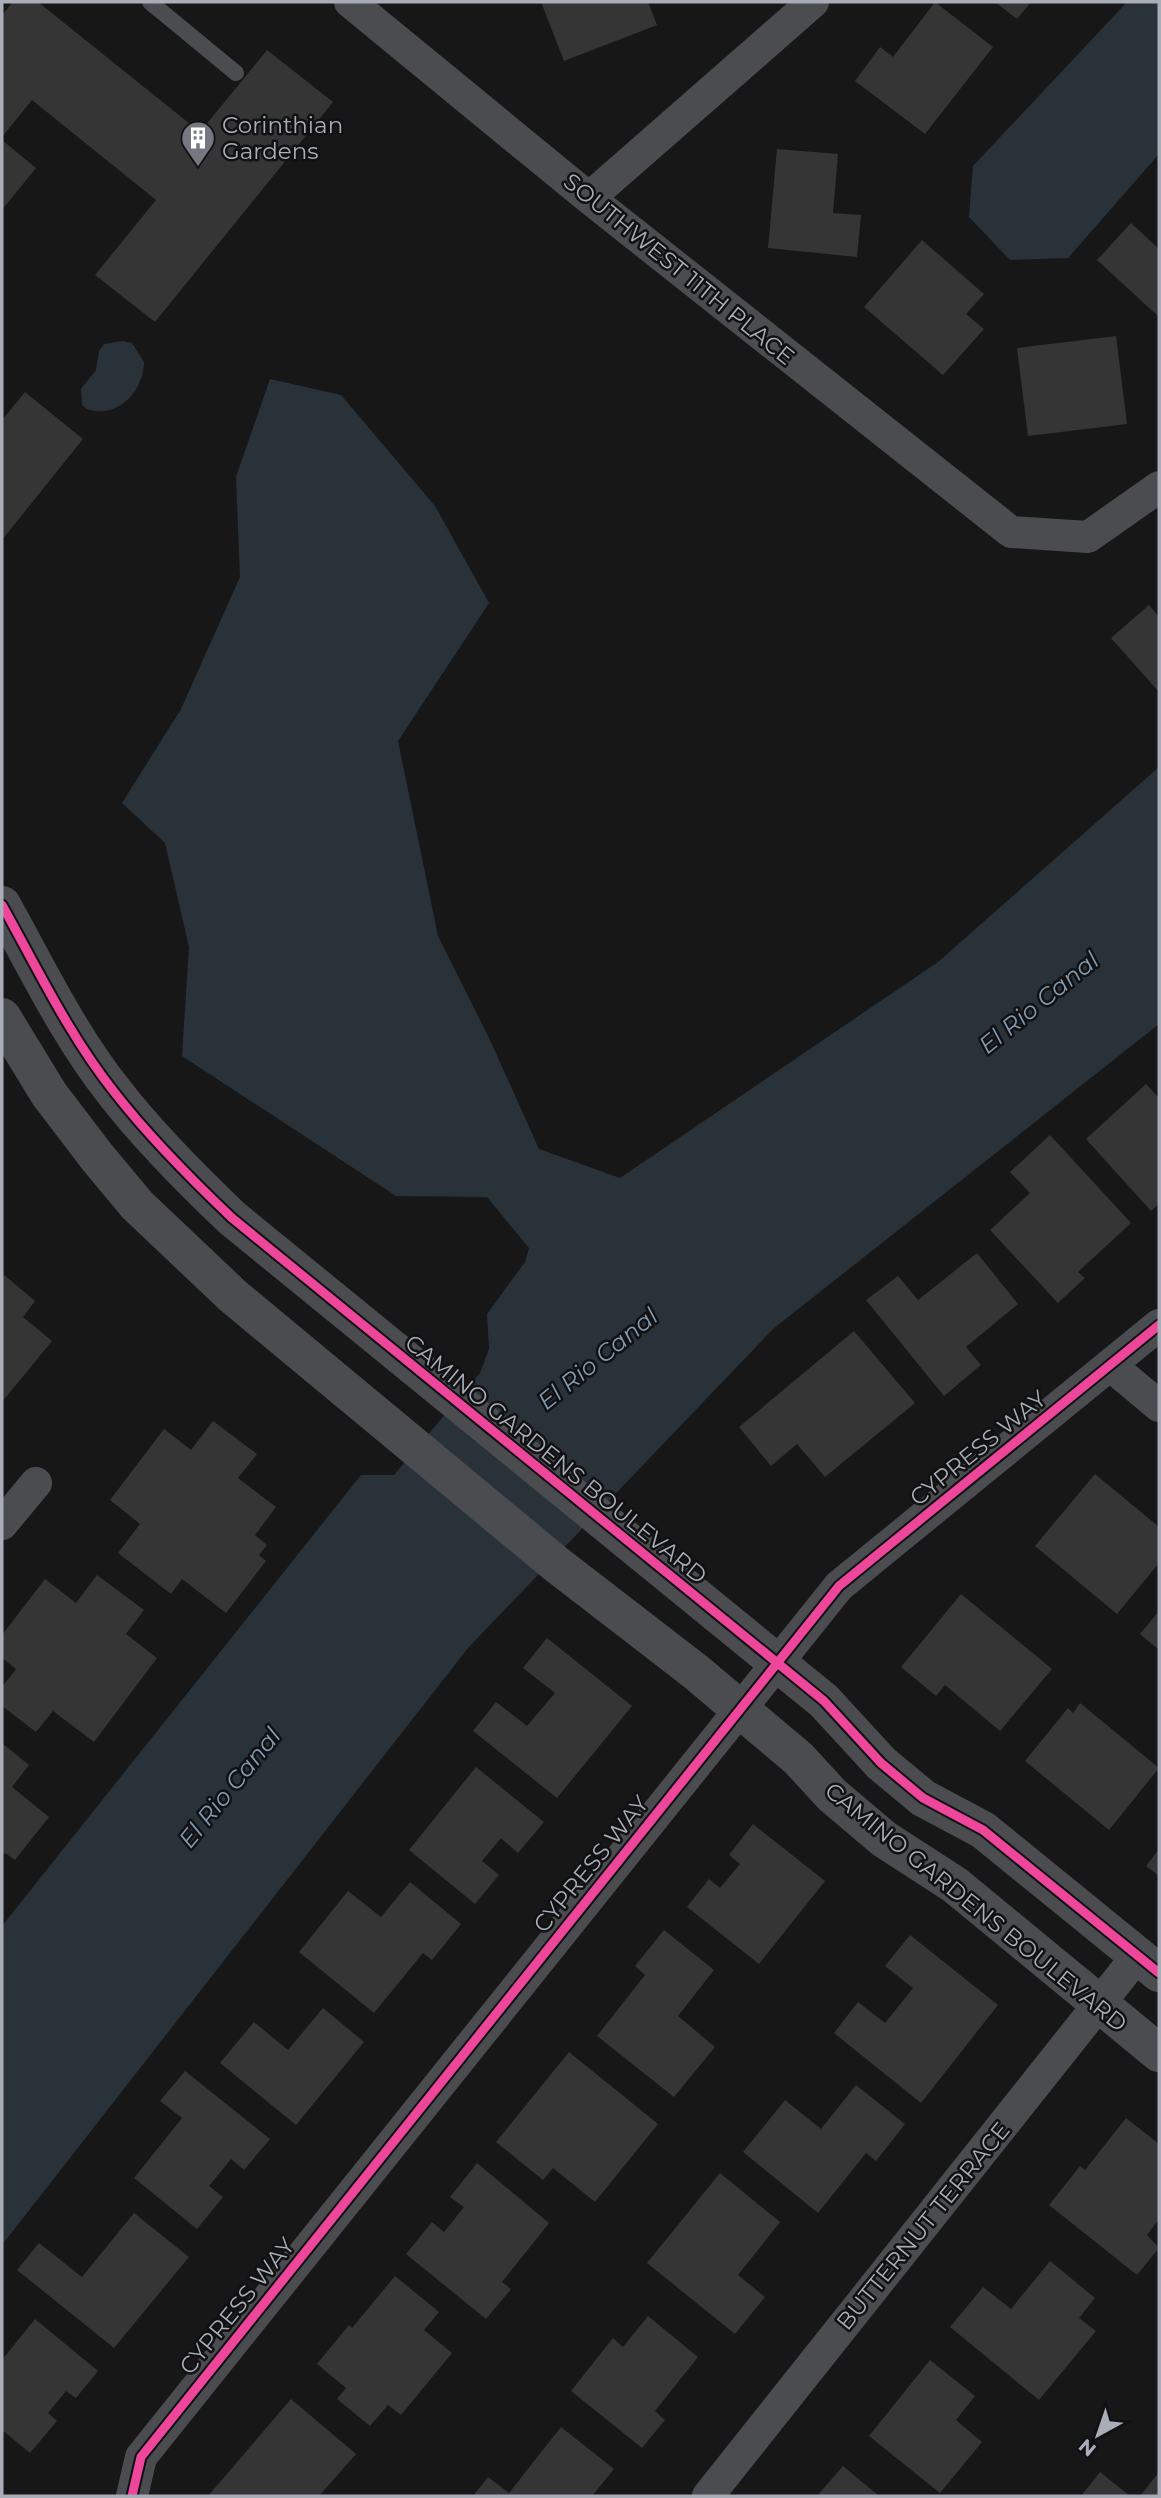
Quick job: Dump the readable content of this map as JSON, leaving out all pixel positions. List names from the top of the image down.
{
  "streets": {
    "street": [
      "SOUTHWEST 11TH PLACE",
      "CYPRESS WAY",
      "CAMINO GARDENS BOULEVARD",
      "BUTTERNUT TERRACE"
    ]
  },
  "crossings": [
    ["CYPRESS WAY", "CAMINO GARDENS BOULEVARD"],
    ["CAMINO GARDENS BOULEVARD", "BUTTERNUT TERRACE"]
  ],
  "water": ["El Rio Canal"],
  "places": {
    "building": ["Corinthian Gardens"]
  },
  "north": "bottom left"
}
